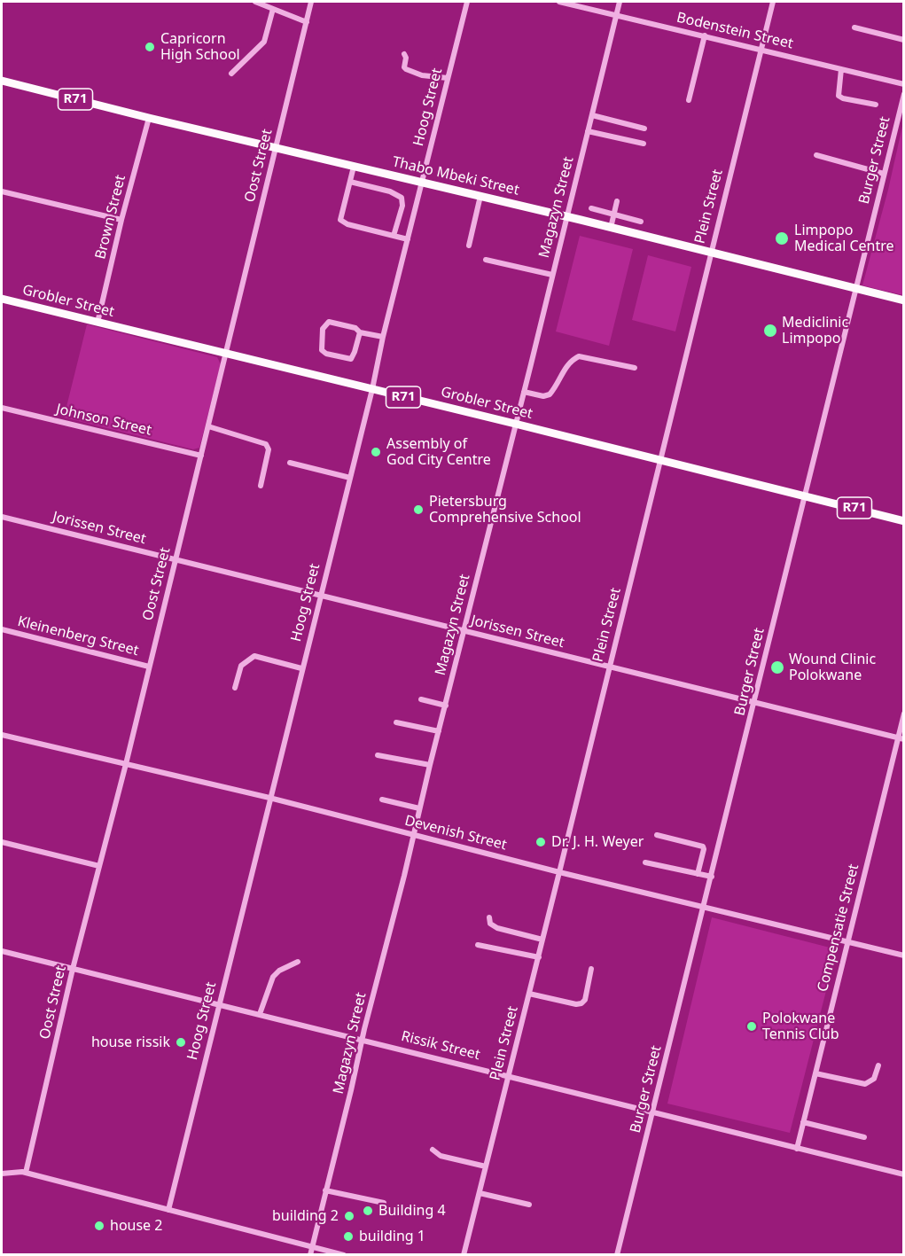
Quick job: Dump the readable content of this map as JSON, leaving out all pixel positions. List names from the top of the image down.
{
  "streets": {
    "main road": ["R71", "Thabo Mbeki Street", "Grobler Street"],
    "street": [
      "Bodenstein Street",
      "Hoog Street",
      "Burger Street",
      "Oost Street",
      "Plein Street",
      "Magazyn Street",
      "Brown Street",
      "Johnson Street",
      "Jorissen Street",
      "Kleinenberg Street",
      "Devenish Street",
      "Compensatie Street",
      "Rissik Street"
    ]
  },
  "crossings": [
    ["Bodenstein Street", "Plein Street"],
    ["Bodenstein Street", "Magazyn Street"],
    ["Hoog Street", "Thabo Mbeki Street"],
    ["Hoog Street", "Grobler Street"],
    ["Hoog Street", "Jorissen Street"],
    ["Hoog Street", "Devenish Street"],
    ["Hoog Street", "Rissik Street"],
    ["Burger Street", "Thabo Mbeki Street"],
    ["Burger Street", "Grobler Street"],
    ["Burger Street", "Jorissen Street"],
    ["Burger Street", "Devenish Street"],
    ["Burger Street", "Rissik Street"],
    ["Oost Street", "Thabo Mbeki Street"],
    ["Oost Street", "Grobler Street"],
    ["Oost Street", "Johnson Street"],
    ["Oost Street", "Jorissen Street"],
    ["Oost Street", "Kleinenberg Street"],
    ["Oost Street", "Devenish Street"],
    ["Oost Street", "Rissik Street"],
    ["Thabo Mbeki Street", "Plein Street"],
    ["Thabo Mbeki Street", "Magazyn Street"],
    ["Thabo Mbeki Street", "Brown Street"],
    ["Plein Street", "Grobler Street"],
    ["Plein Street", "Jorissen Street"],
    ["Plein Street", "Devenish Street"],
    ["Plein Street", "Rissik Street"],
    ["Magazyn Street", "Grobler Street"],
    ["Magazyn Street", "Jorissen Street"],
    ["Magazyn Street", "Devenish Street"],
    ["Magazyn Street", "Rissik Street"],
    ["Brown Street", "Grobler Street"],
    ["Jorissen Street", "Compensatie Street"],
    ["Devenish Street", "Compensatie Street"],
    ["Compensatie Street", "Rissik Street"]
  ],
  "places": [
    "Capricorn High School",
    "Limpopo Medical Centre",
    "Mediclinic Limpopo",
    "Assembly of God City Centre",
    "Pietersburg Comprehensive School",
    "Wound Clinic Polokwane",
    "Dr. J. H. Weyer",
    "Polokwane Tennis Club",
    "house rissik",
    "Building 4",
    "building 2",
    "house 2",
    "building 1"
  ]
}
